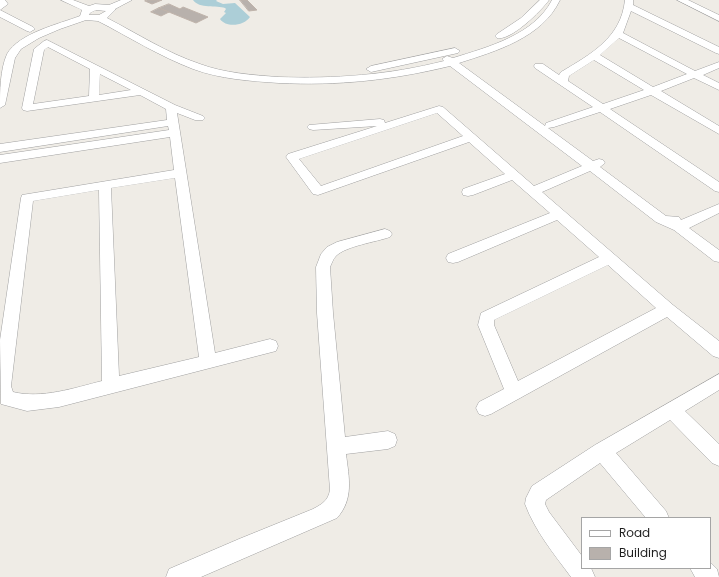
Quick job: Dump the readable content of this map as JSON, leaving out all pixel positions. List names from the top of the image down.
{
  "legend": ["Road", "Building"]
}
